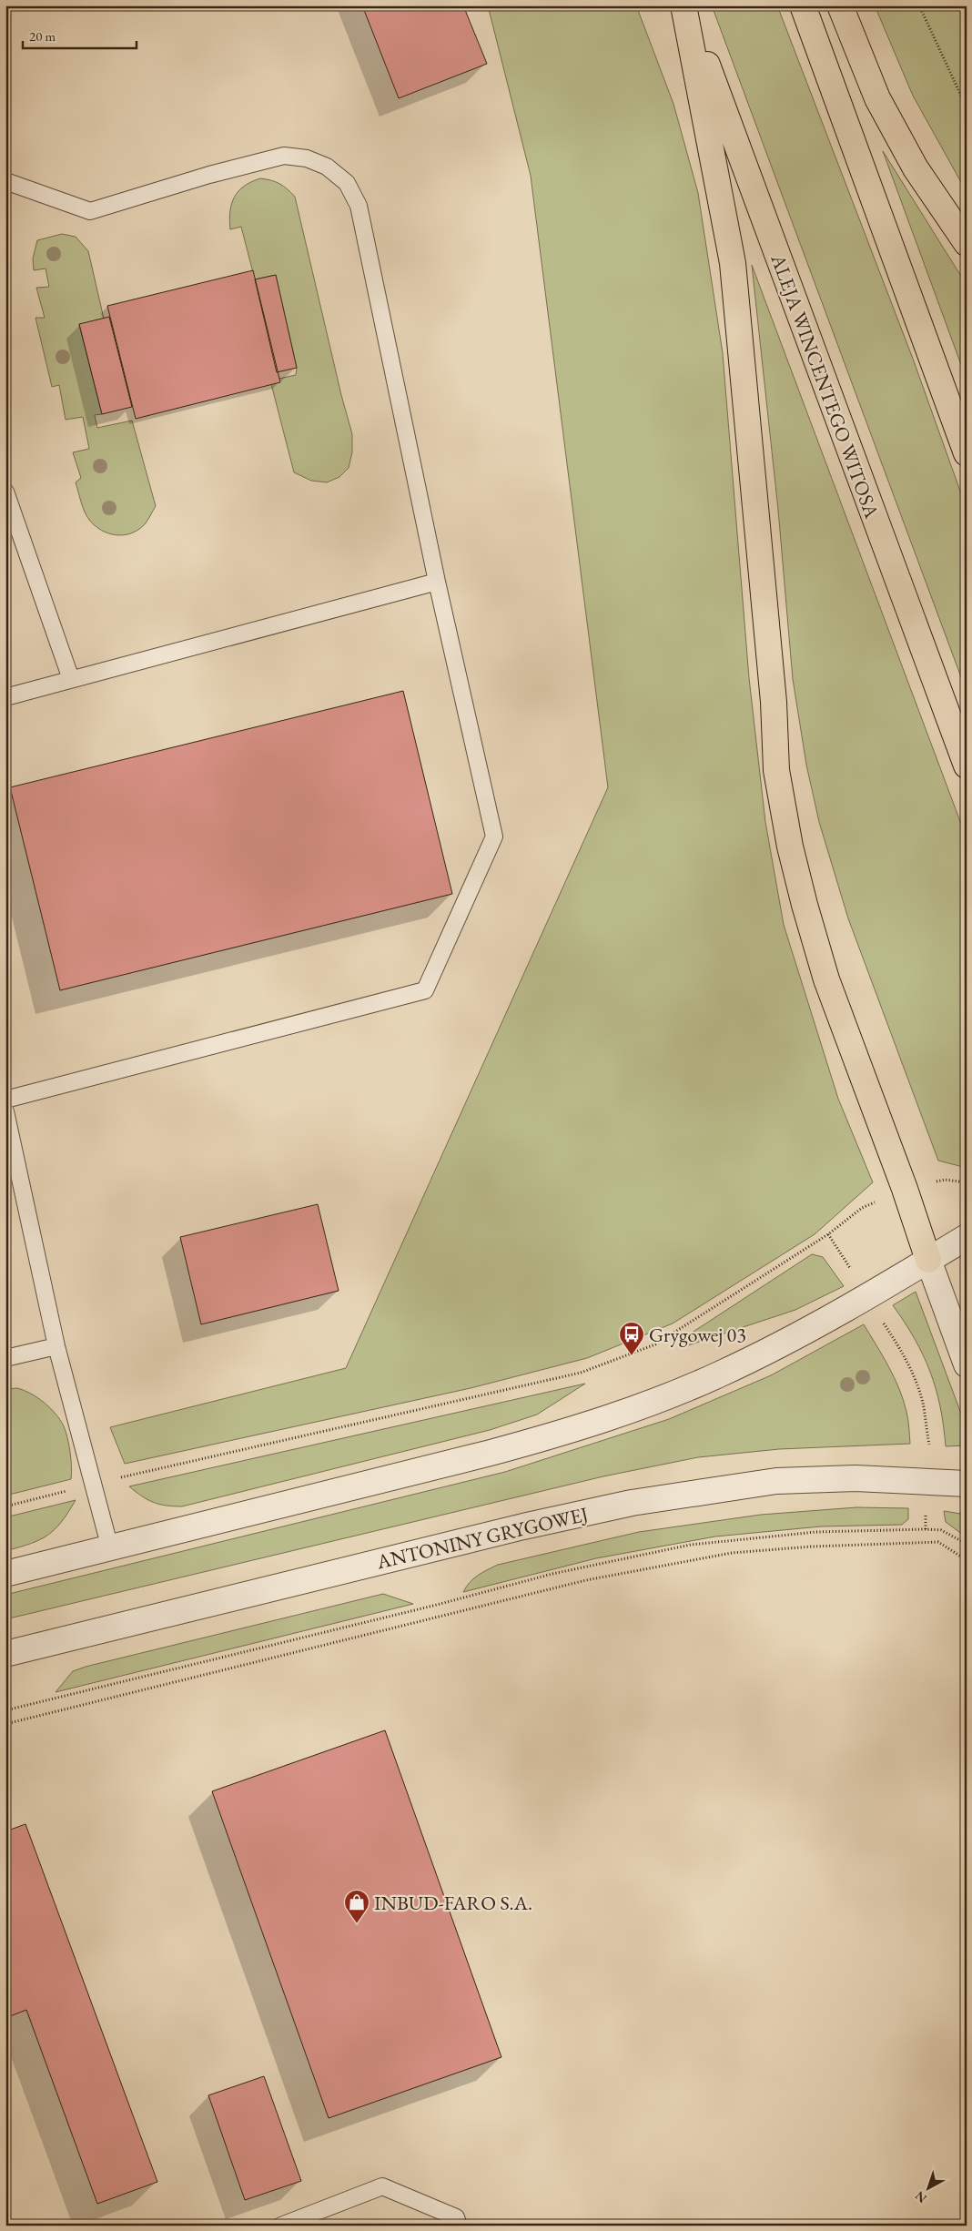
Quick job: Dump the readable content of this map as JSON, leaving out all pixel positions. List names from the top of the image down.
{
  "streets": {
    "main road": ["ALEJA WINCENTEGO WITOSA"],
    "street": ["ANTONINY GRYGOWEJ"]
  },
  "places": {
    "bus stop": ["Grygowej 03"],
    "shop": ["INBUD-FARO S.A."]
  },
  "scale_bar": "20 m",
  "north": "bottom left"
}
